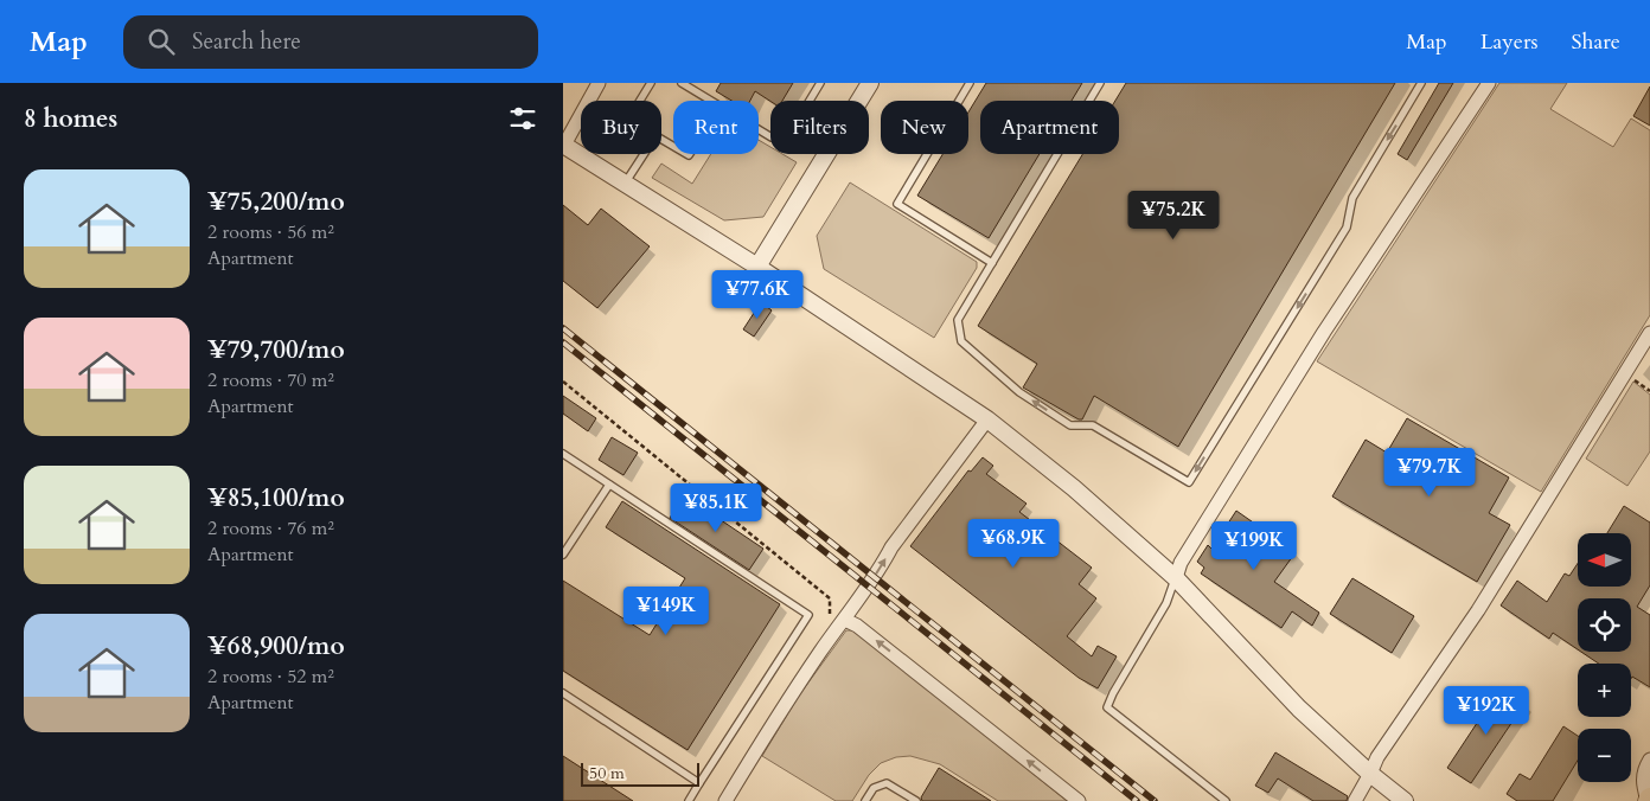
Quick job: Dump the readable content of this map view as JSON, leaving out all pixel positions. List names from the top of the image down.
{
  "scale_bar": "50 m",
  "north": "left",
  "page": {
    "header": "Map",
    "search": "Search here",
    "nav": ["Map", "Layers", "Share"],
    "heading": "8 homes",
    "chip": [
      "Buy",
      "Rent",
      "Filters",
      "New",
      "Apartment"
    ],
    "list": [
      {
        "name": "¥75,200/mo",
        "note": "2 rooms · 56 m² · Apartment"
      },
      {
        "name": "¥79,700/mo",
        "note": "2 rooms · 70 m² · Apartment"
      },
      {
        "name": "¥85,100/mo",
        "note": "2 rooms · 76 m² · Apartment"
      },
      {
        "name": "¥68,900/mo",
        "note": "2 rooms · 52 m² · Apartment"
      }
    ],
    "price": [
      "¥75.2K",
      "¥77.6K",
      "¥79.7K",
      "¥85.1K",
      "¥68.9K",
      "¥199K",
      "¥149K",
      "¥192K"
    ],
    "map_buttons": ["+", "−"],
    "scale": "50 m"
  }
}
